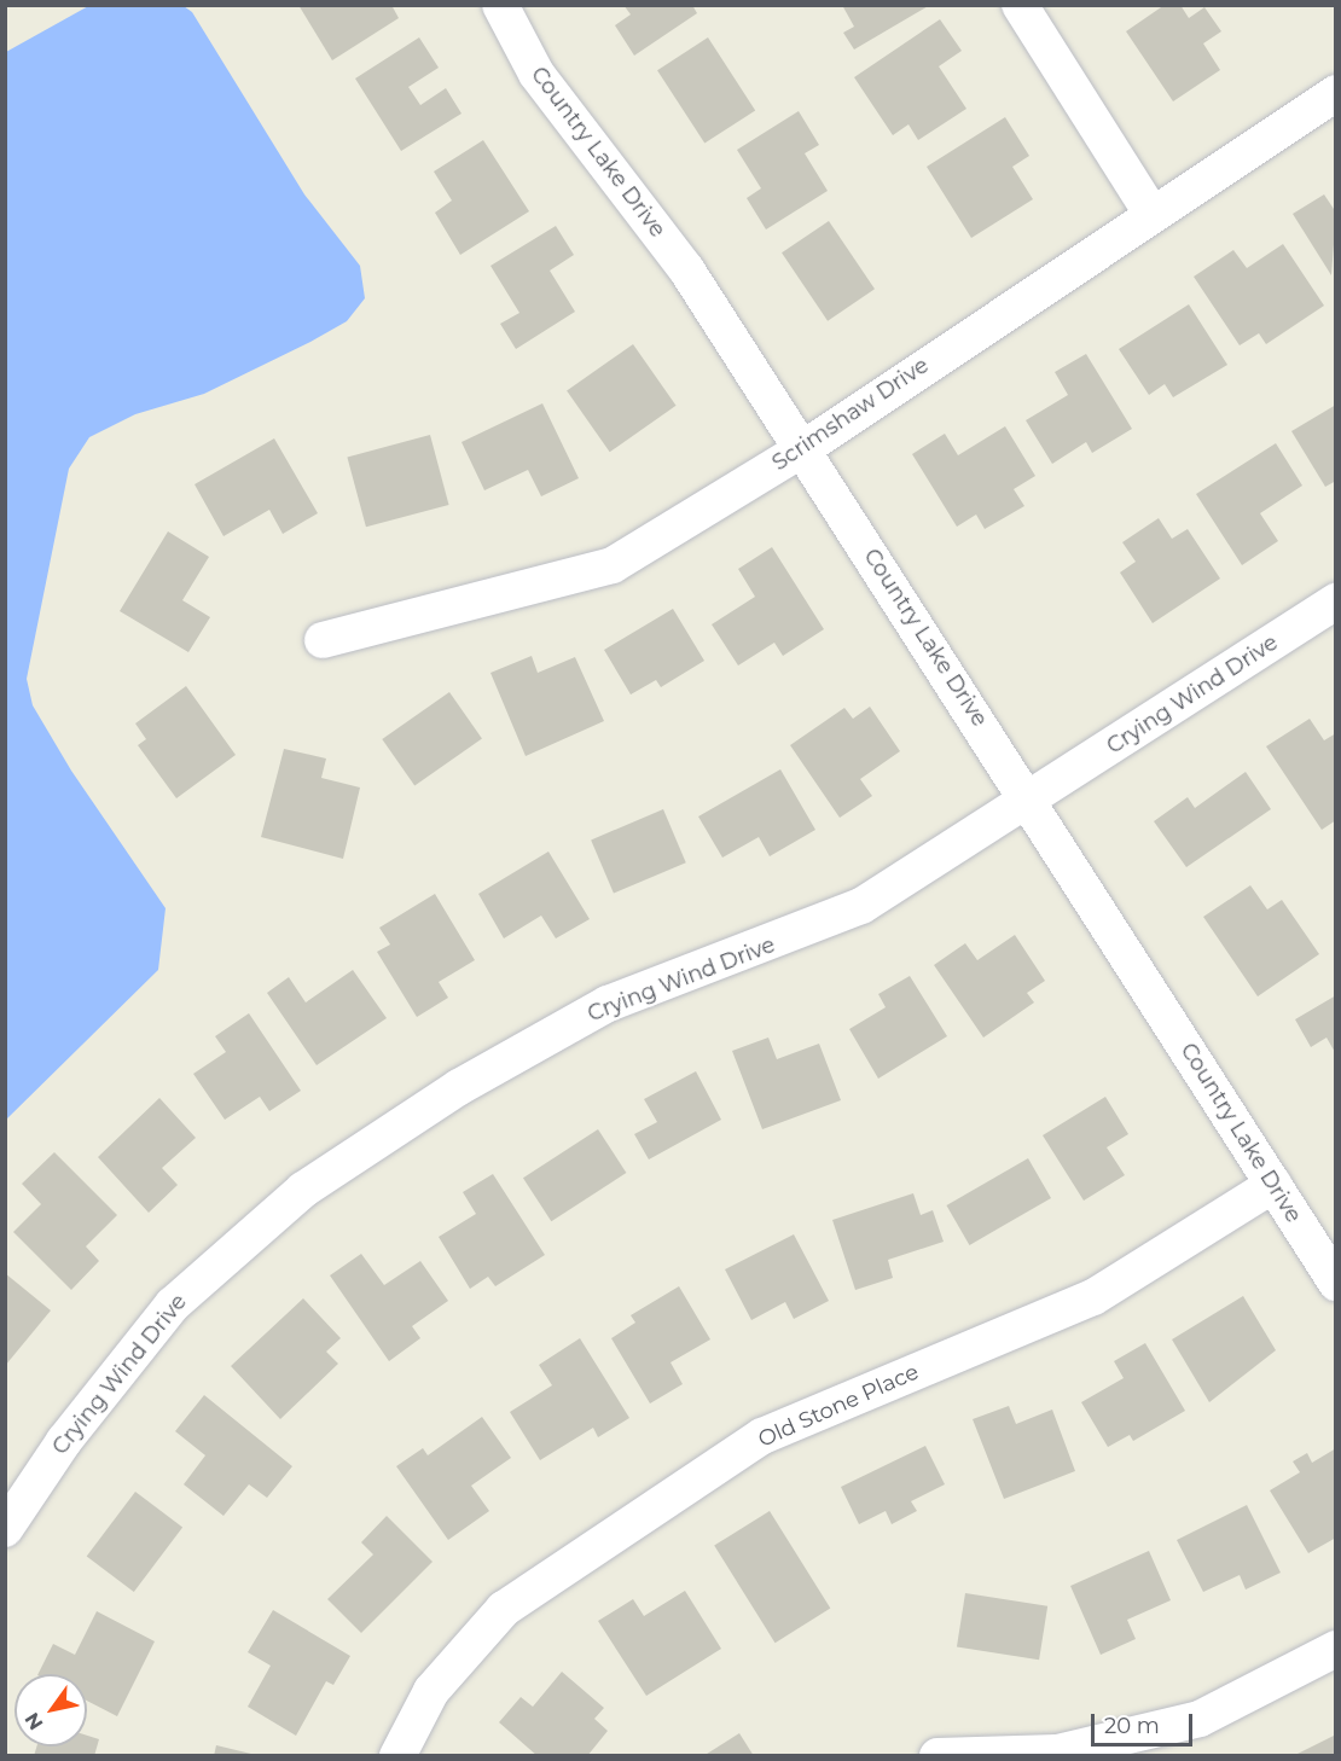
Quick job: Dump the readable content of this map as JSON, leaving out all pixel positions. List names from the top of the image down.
{
  "streets": {
    "street": [
      "Country Lake Drive",
      "Scrimshaw Drive",
      "Crying Wind Drive",
      "Old Stone Place"
    ]
  },
  "crossings": [
    ["Country Lake Drive", "Scrimshaw Drive"],
    ["Country Lake Drive", "Crying Wind Drive"],
    ["Country Lake Drive", "Old Stone Place"]
  ],
  "scale_bar": "20 m",
  "north": "bottom left"
}
